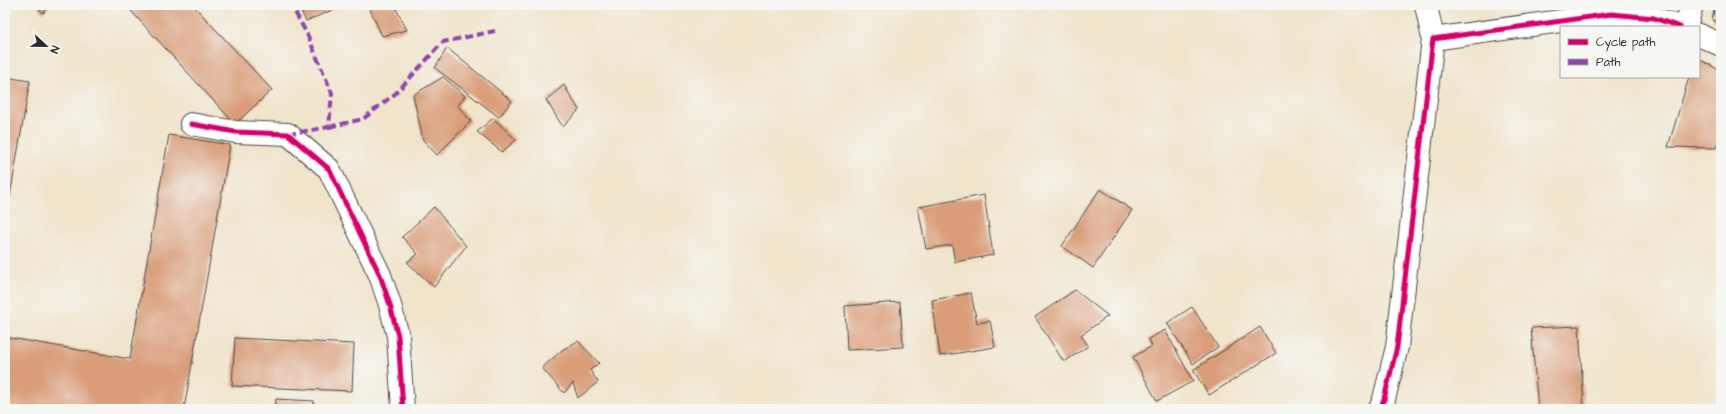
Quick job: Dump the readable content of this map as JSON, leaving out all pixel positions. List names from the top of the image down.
{
  "legend": ["Cycle path", "Path"],
  "north": "right"
}
